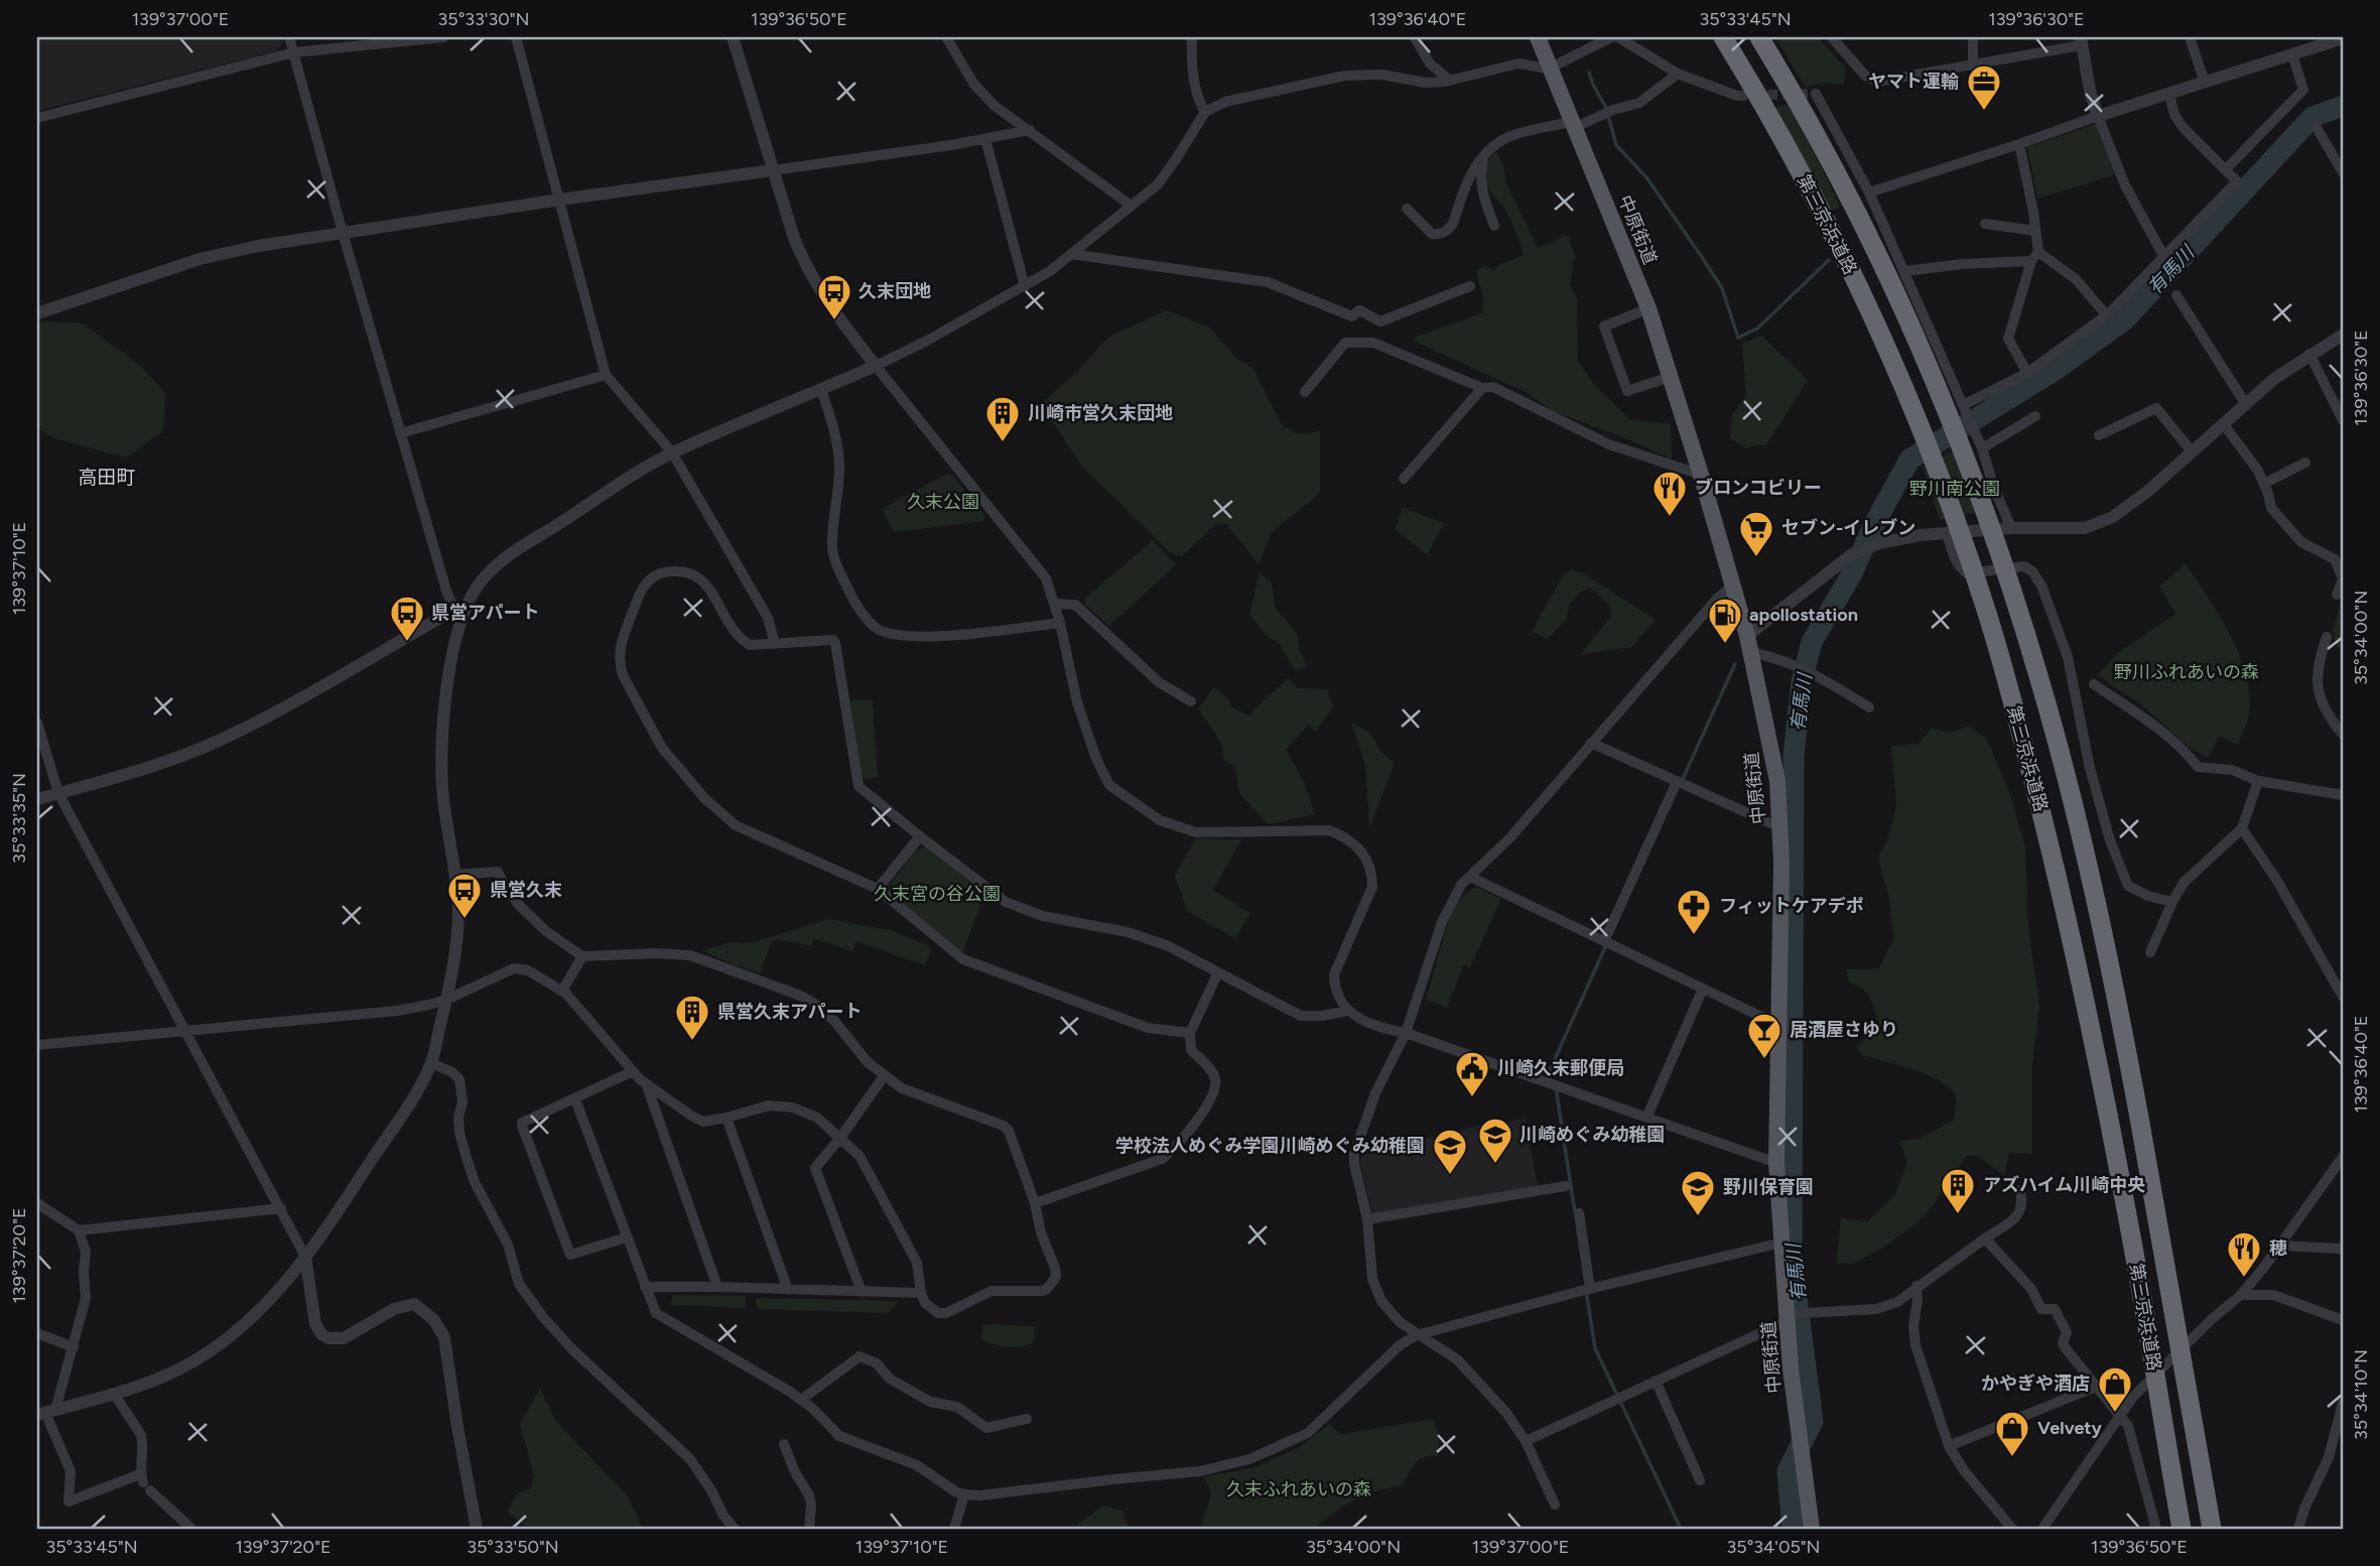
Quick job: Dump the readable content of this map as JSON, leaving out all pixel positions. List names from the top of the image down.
{
  "streets": {
    "highway": ["第三京浜道路"],
    "main road": ["中原街道"]
  },
  "districts": ["高田町"],
  "water": ["有馬川"],
  "parks": [
    "野川南公園",
    "久末公園",
    "野川ふれあいの森",
    "久末宮の谷公園",
    "久末ふれあいの森"
  ],
  "places": {
    "office": ["ヤマト運輸"],
    "bus stop": ["久末団地", "県営アパート", "県営久末"],
    "building": ["川崎市営久末団地", "県営久末アパート", "アズハイム川崎中央"],
    "restaurant": ["ブロンコビリー", "穂"],
    "supermarket": ["セブン-イレブン"],
    "fuel station": ["apollostation"],
    "pharmacy": ["フィットケアデポ"],
    "bar": ["居酒屋さゆり"],
    "public building": ["川崎久末郵便局"],
    "school or university": ["川崎めぐみ幼稚園", "学校法人めぐみ学園川崎めぐみ幼稚園", "野川保育園"],
    "shop": ["かやぎや酒店", "Velvety"]
  },
  "coordinates": [
    "139°37'00\"E",
    "35°33'30\"N",
    "139°36'50\"E",
    "139°36'40\"E",
    "35°33'45\"N",
    "139°36'30\"E",
    "139°37'10\"E",
    "35°34'00\"N",
    "35°33'35\"N",
    "139°37'20\"E",
    "35°34'10\"N",
    "35°33'50\"N",
    "35°34'05\"N"
  ]
}
